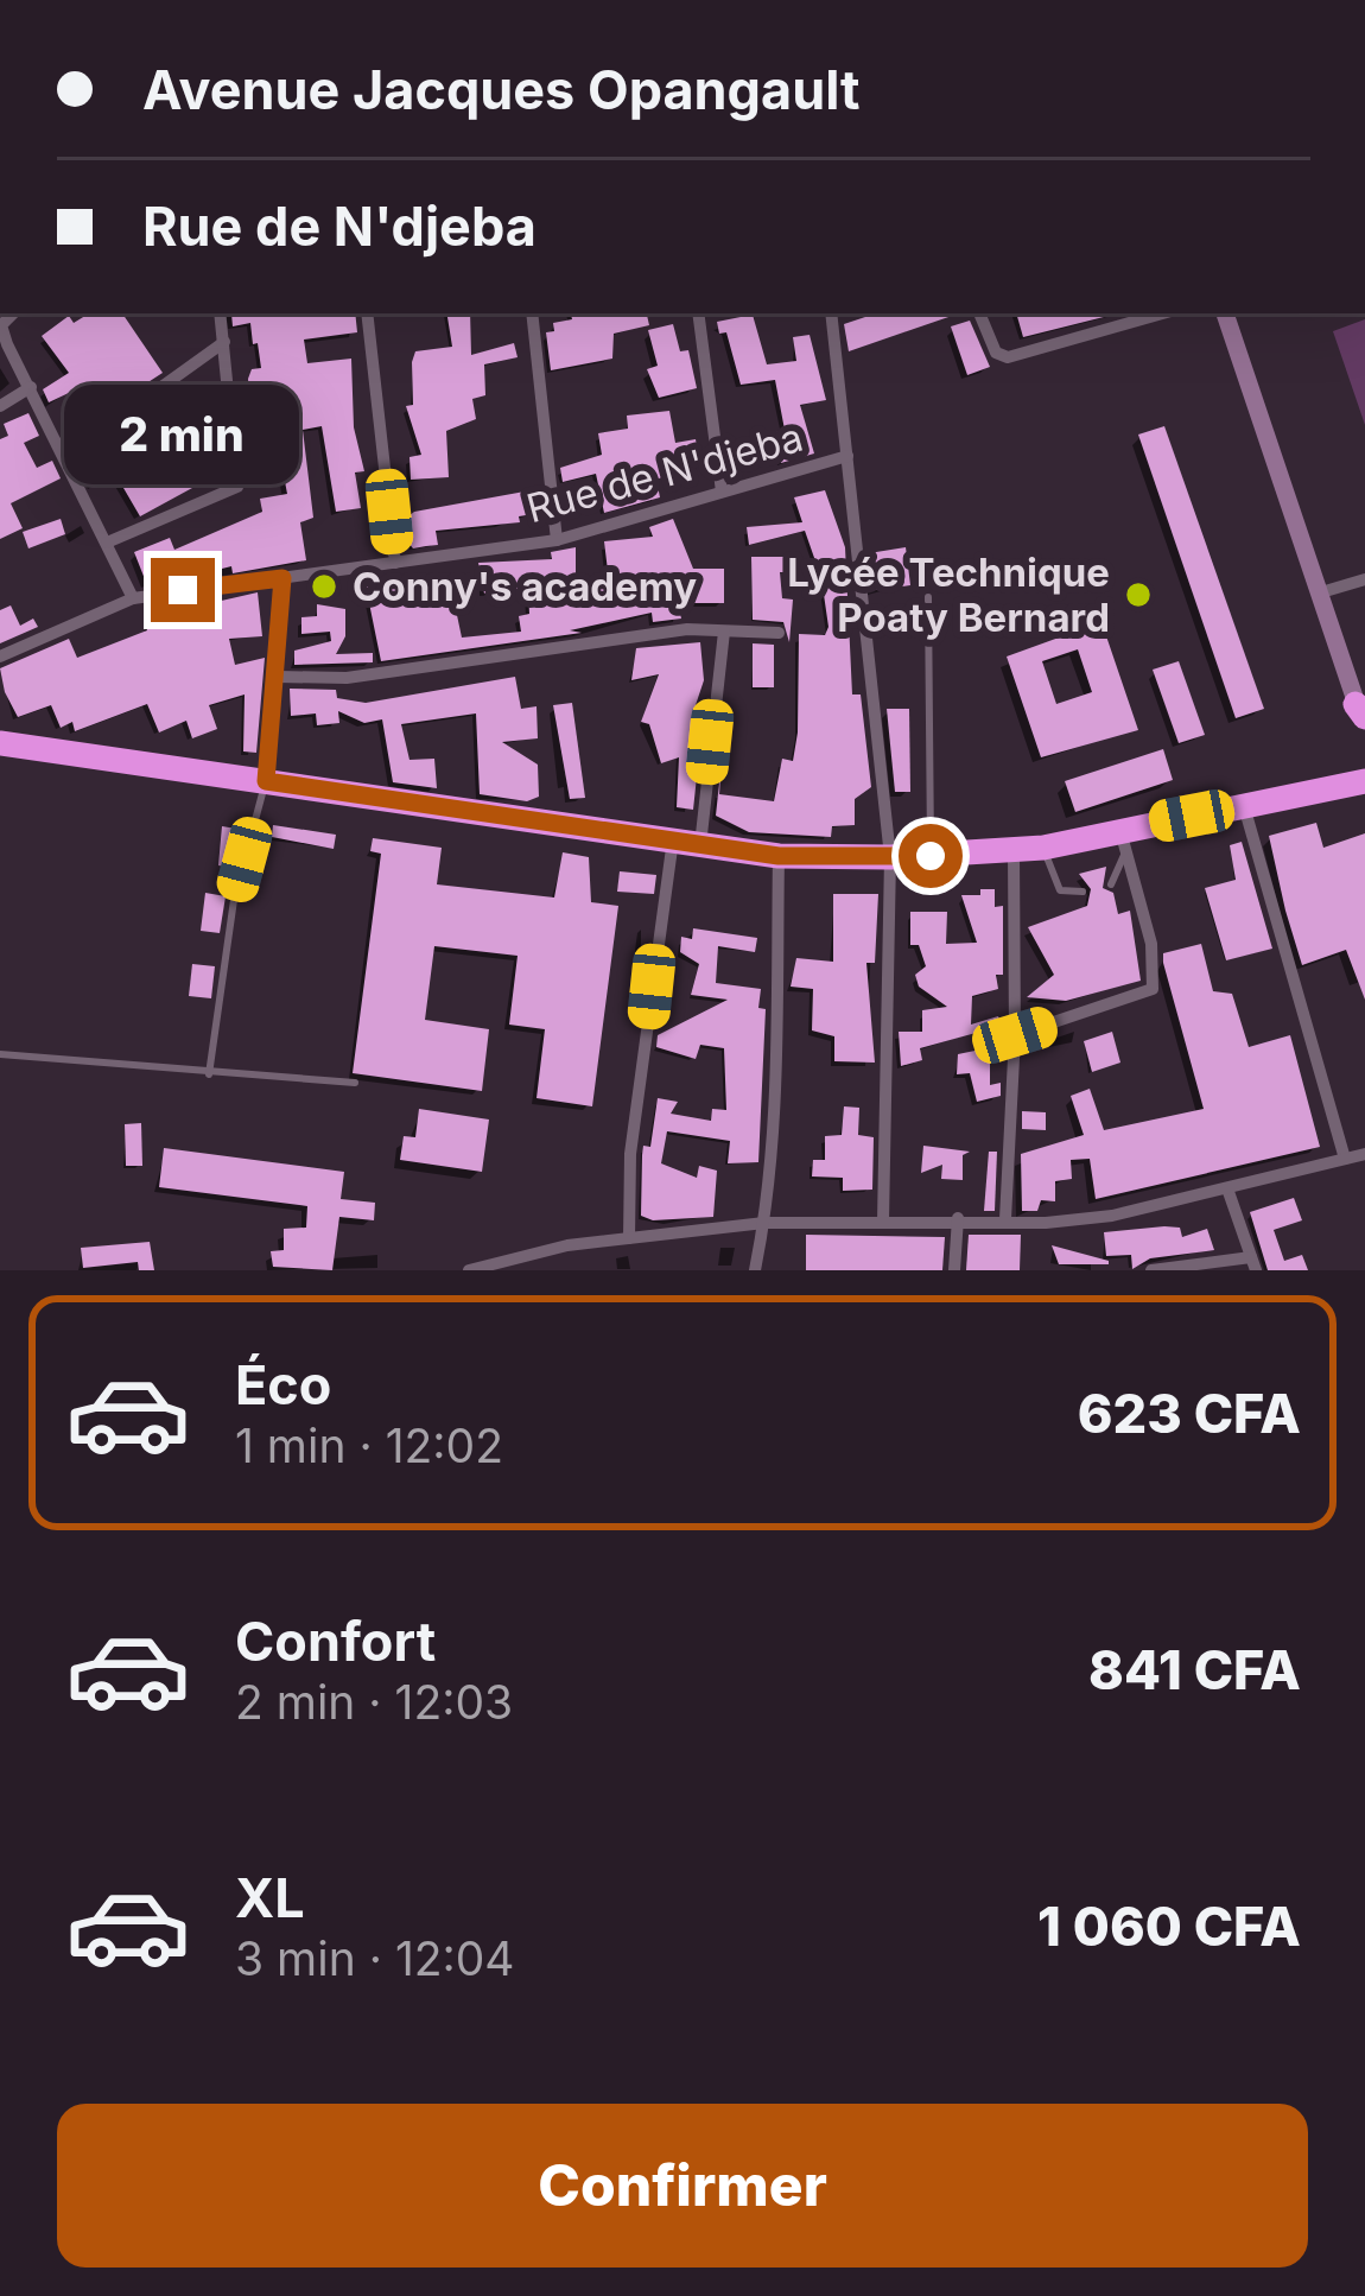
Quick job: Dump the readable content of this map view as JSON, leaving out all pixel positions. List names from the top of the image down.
{
  "streets": {
    "street": ["Rue de N'djeba"]
  },
  "places": ["Conny's academy", "Lycée Technique Poaty Bernard"],
  "page": {
    "banner": ["Avenue Jacques Opangault", "Rue de N'djeba"],
    "bubble": "2 min",
    "list": [
      {
        "name": "Éco",
        "note": "1 min · 12:02",
        "value": "623 CFA"
      },
      {
        "name": "Confort",
        "note": "2 min · 12:03",
        "value": "841 CFA"
      },
      {
        "name": "XL",
        "note": "3 min · 12:04",
        "value": "1 060 CFA"
      }
    ],
    "buttons": "Confirmer"
  }
}
